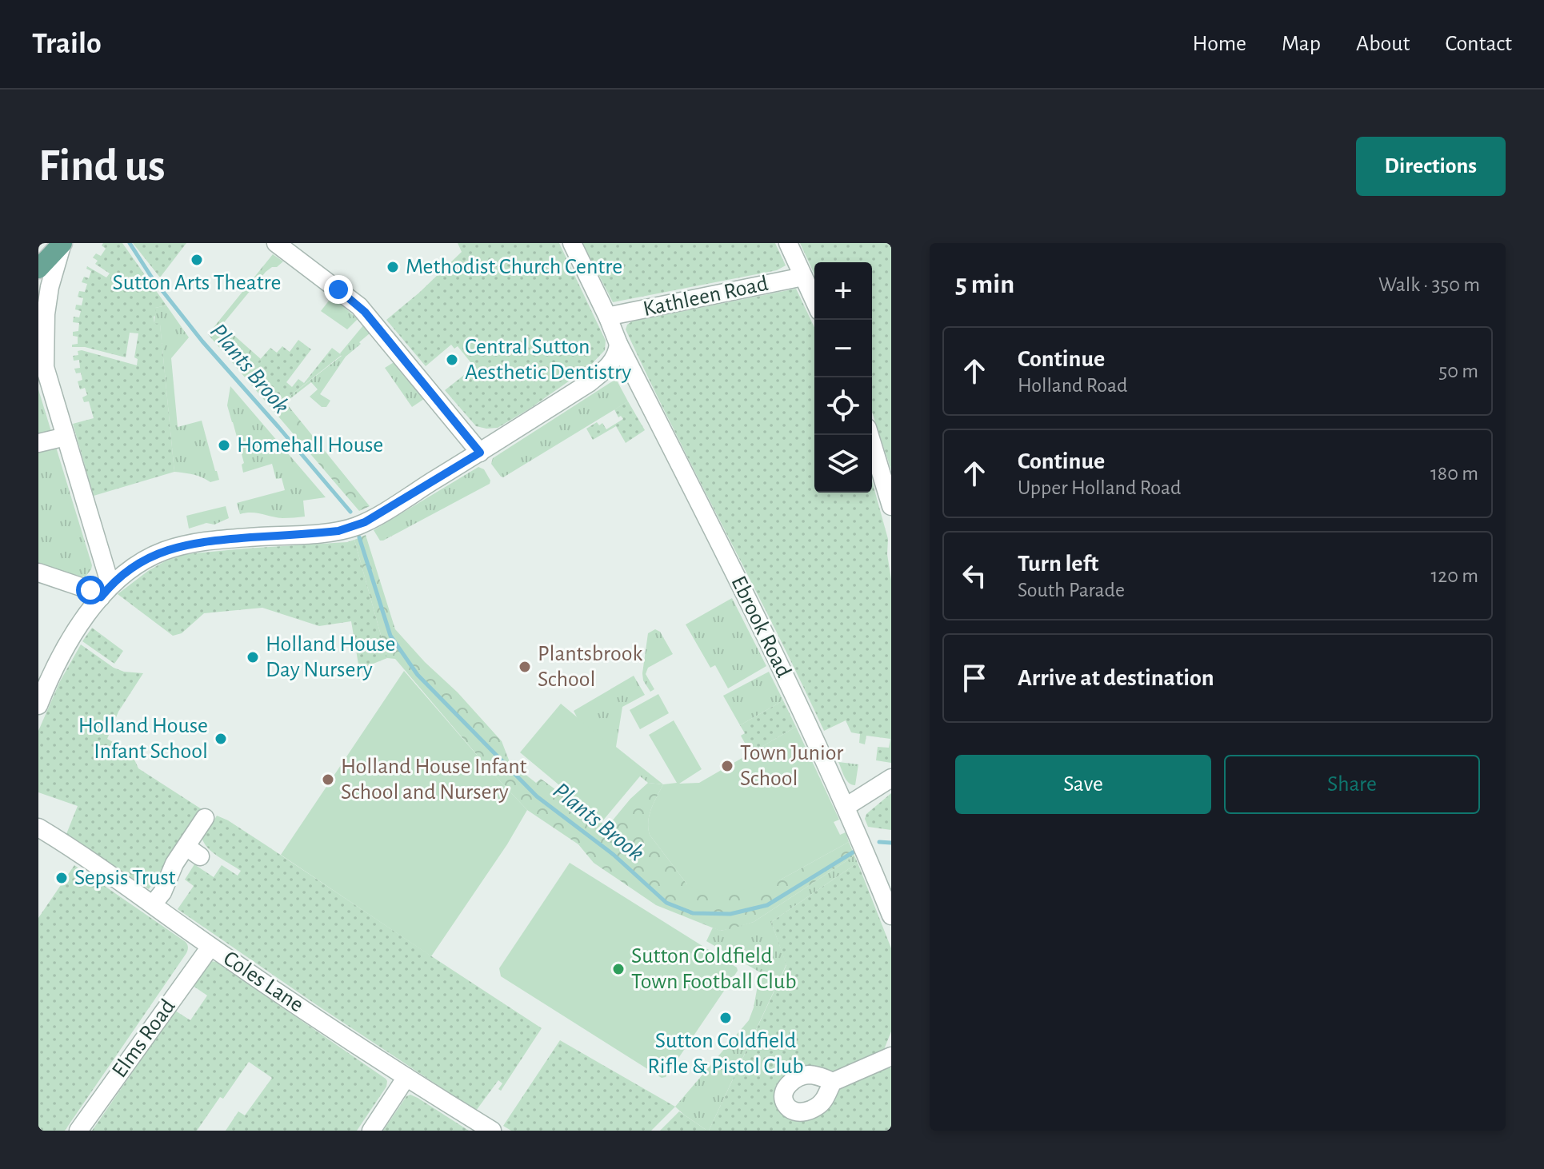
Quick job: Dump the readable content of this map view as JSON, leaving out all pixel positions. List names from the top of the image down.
{
  "streets": {
    "street": [
      "Kathleen Road",
      "Ebrook Road",
      "Coles Lane",
      "Elms Road"
    ]
  },
  "crossings": [
    ["Kathleen Road", "Ebrook Road"],
    ["Coles Lane", "Elms Road"]
  ],
  "water": ["Plants Brook"],
  "places": [
    "Sutton Arts Theatre",
    "Methodist Church Centre",
    "Central Sutton Aesthetic Dentistry",
    "Homehall House",
    "Holland House Day Nursery",
    "Plantsbrook School",
    "Holland House Infant School",
    "Town Junior School",
    "Holland House Infant School and Nursery",
    "Sepsis Trust",
    "Sutton Coldfield Town Football Club",
    "Sutton Coldfield Rifle & Pistol Club"
  ],
  "page": {
    "header": "Trailo",
    "nav": [
      "Home",
      "Map",
      "About",
      "Contact"
    ],
    "buttons": [
      "Directions",
      ["Save", "Share"]
    ],
    "title": "Find us",
    "heading": ["5 min", "Walk · 350 m"],
    "map_buttons": ["+", "−"],
    "list": [
      ["Continue", "Holland Road", "50 m"],
      ["Continue", "Upper Holland Road", "180 m"],
      ["Turn left", "South Parade", "120 m"],
      "Arrive at destination"
    ]
  }
}
